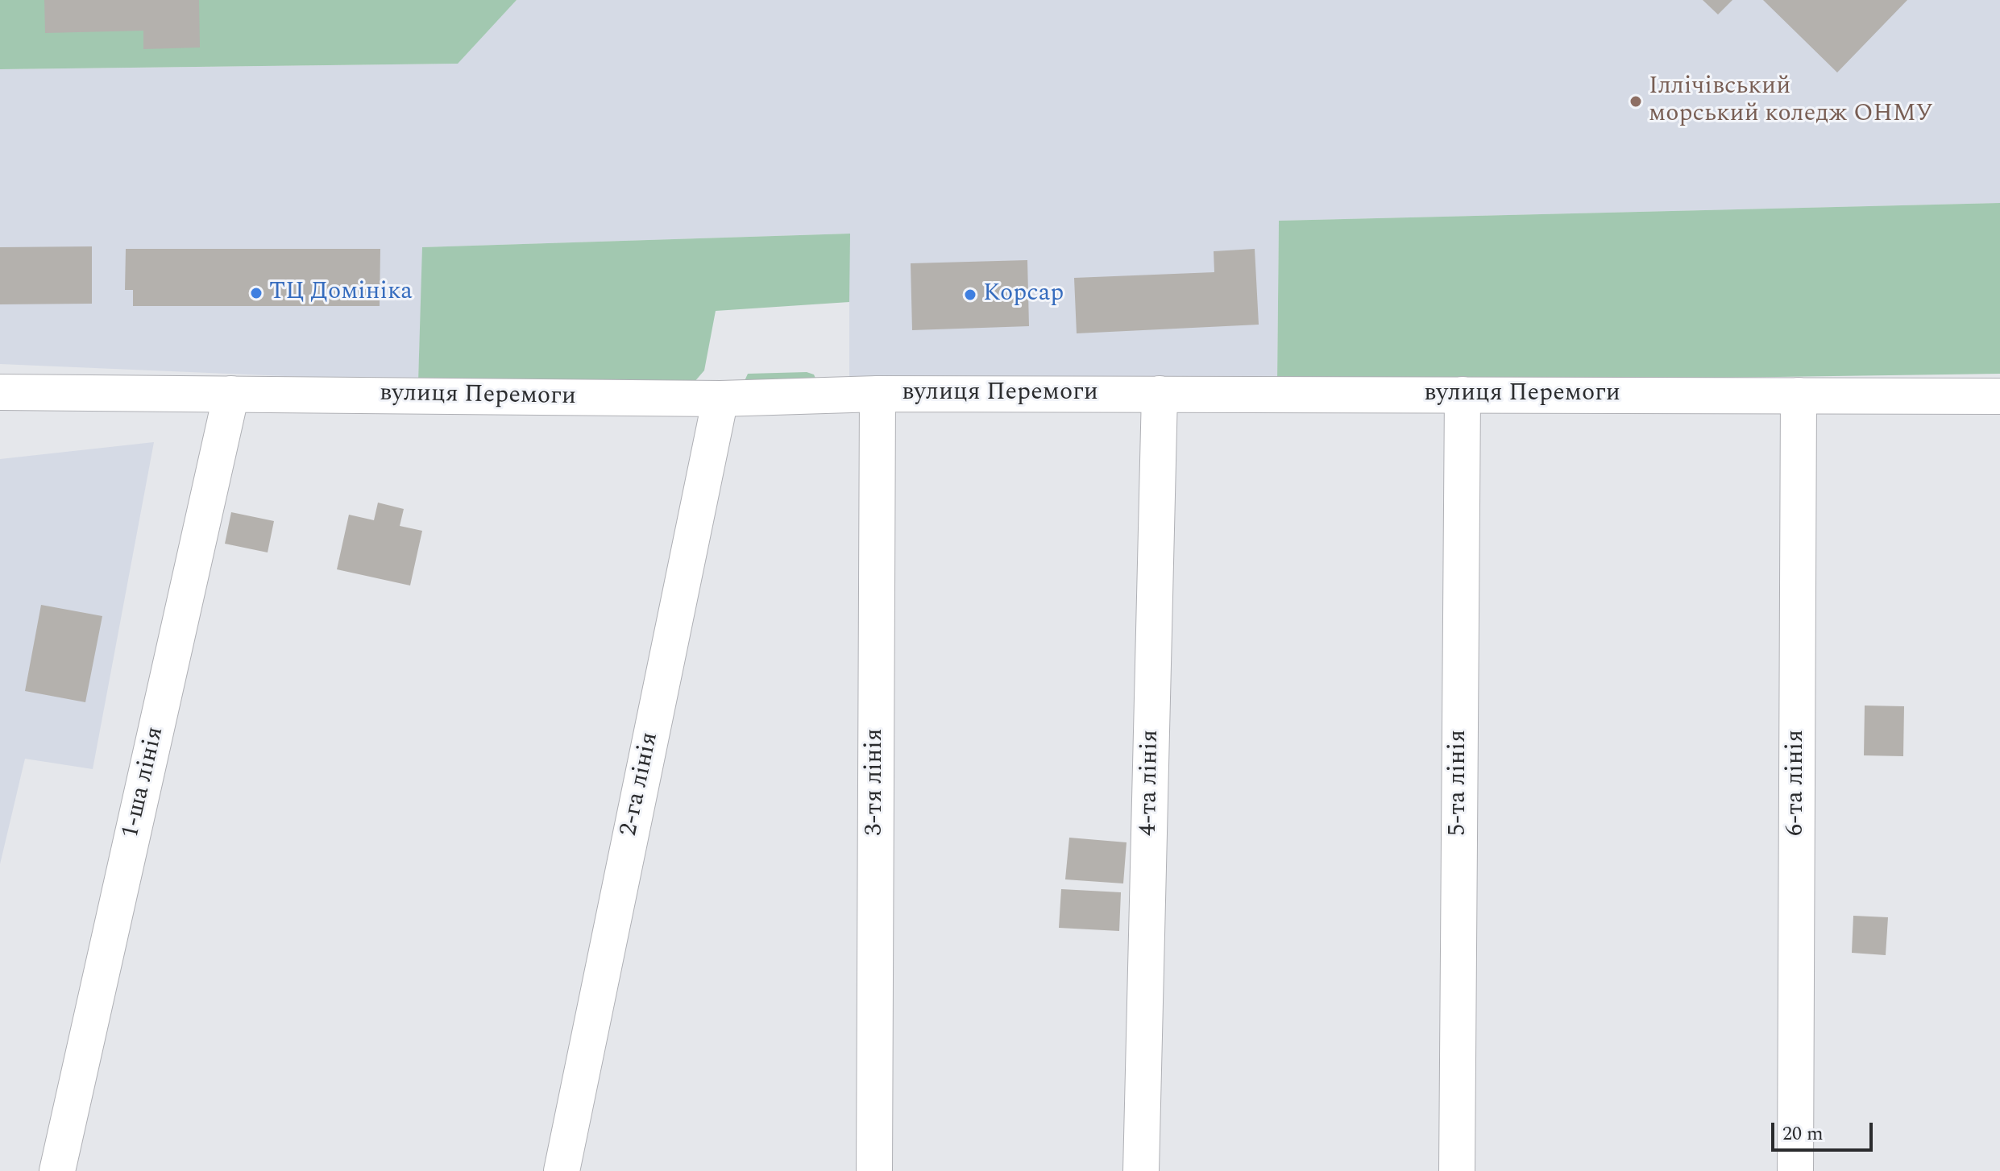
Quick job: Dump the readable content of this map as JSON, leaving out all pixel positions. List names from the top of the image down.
{
  "streets": {
    "street": [
      "вулиця Перемоги",
      "3-тя лінія",
      "1-ша лінія",
      "4-та лінія",
      "5-та лінія",
      "6-та лінія",
      "2-га лінія"
    ]
  },
  "crossings": [
    ["вулиця Перемоги", "3-тя лінія"],
    ["вулиця Перемоги", "1-ша лінія"],
    ["вулиця Перемоги", "4-та лінія"],
    ["вулиця Перемоги", "5-та лінія"],
    ["вулиця Перемоги", "6-та лінія"],
    ["вулиця Перемоги", "2-га лінія"]
  ],
  "places": ["Іллічівський морський коледж ОНМУ", "ТЦ Домініка", "Корсар"],
  "scale_bar": "20 m"
}
